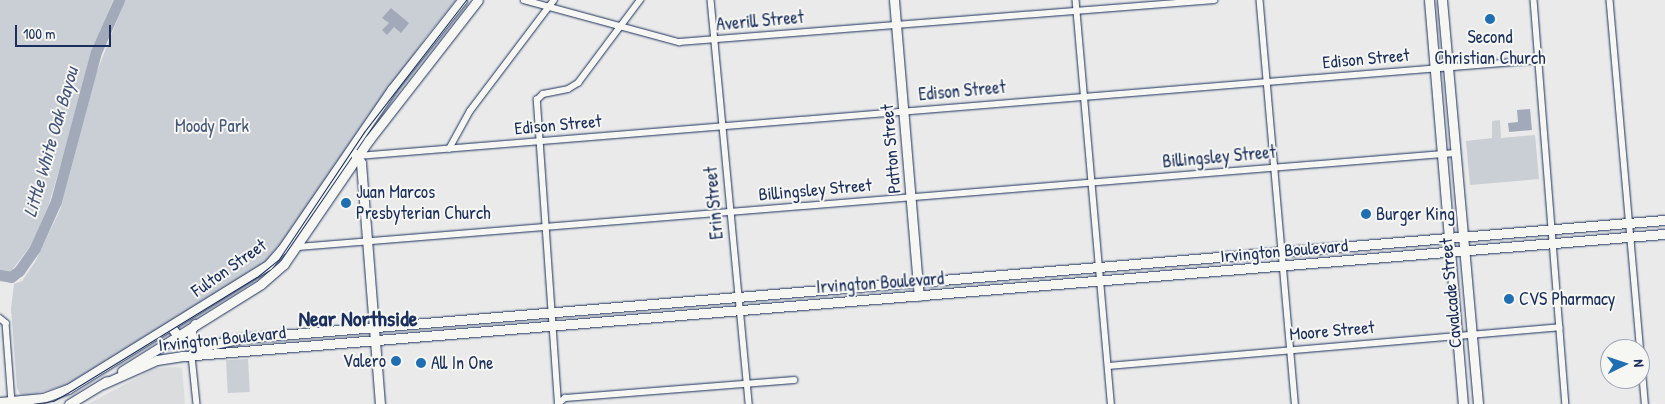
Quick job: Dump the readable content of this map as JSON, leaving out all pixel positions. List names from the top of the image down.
{
  "streets": {
    "main road": [
      "Patton Street",
      "Irvington Boulevard",
      "Fulton Street",
      "Cavalcade Street"
    ],
    "street": [
      "Averill Street",
      "Edison Street",
      "Billingsley Street",
      "Erin Street",
      "Moore Street"
    ]
  },
  "crossings": [
    ["Averill Street", "Patton Street"],
    ["Averill Street", "Erin Street"],
    ["Edison Street", "Patton Street"],
    ["Edison Street", "Erin Street"],
    ["Edison Street", "Fulton Street"],
    ["Edison Street", "Cavalcade Street"],
    ["Patton Street", "Billingsley Street"],
    ["Patton Street", "Irvington Boulevard"],
    ["Billingsley Street", "Erin Street"],
    ["Billingsley Street", "Fulton Street"],
    ["Billingsley Street", "Cavalcade Street"],
    ["Erin Street", "Irvington Boulevard"],
    ["Irvington Boulevard", "Fulton Street"],
    ["Irvington Boulevard", "Cavalcade Street"],
    ["Cavalcade Street", "Moore Street"]
  ],
  "districts": ["Near Northside"],
  "water": ["Little White Oak Bayou"],
  "parks": ["Moody Park"],
  "places": [
    "Second Christian Church",
    "Juan Marcos Presbyterian Church",
    "Burger King",
    "CVS Pharmacy",
    "Valero",
    "All In One"
  ],
  "scale_bar": "100 m",
  "north": "right"
}
